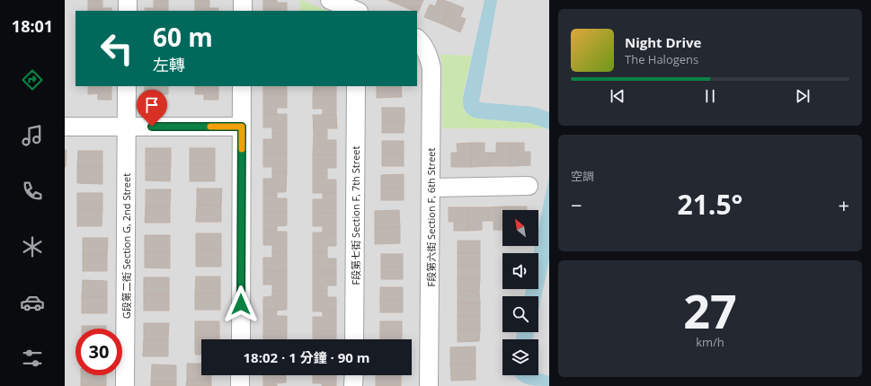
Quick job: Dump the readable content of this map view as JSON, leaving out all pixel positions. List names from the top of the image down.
{
  "streets": {
    "street": ["F段第七街 Section F, 7th Street", "F段第六街 Section F, 6th Street", "G段第二街 Section G, 2nd Street"]
  },
  "north": "top left",
  "page": {
    "tabs": "18:01",
    "turn": ["60 m", "左轉"],
    "song": ["Night Drive", "The Halogens"],
    "tile": [
      "空調",
      ["27", "km/h"]
    ],
    "heat": ["−", "21.5°", "+"],
    "limit": "30",
    "trip": "18:02 · 1 分鐘 · 90 m"
  }
}
